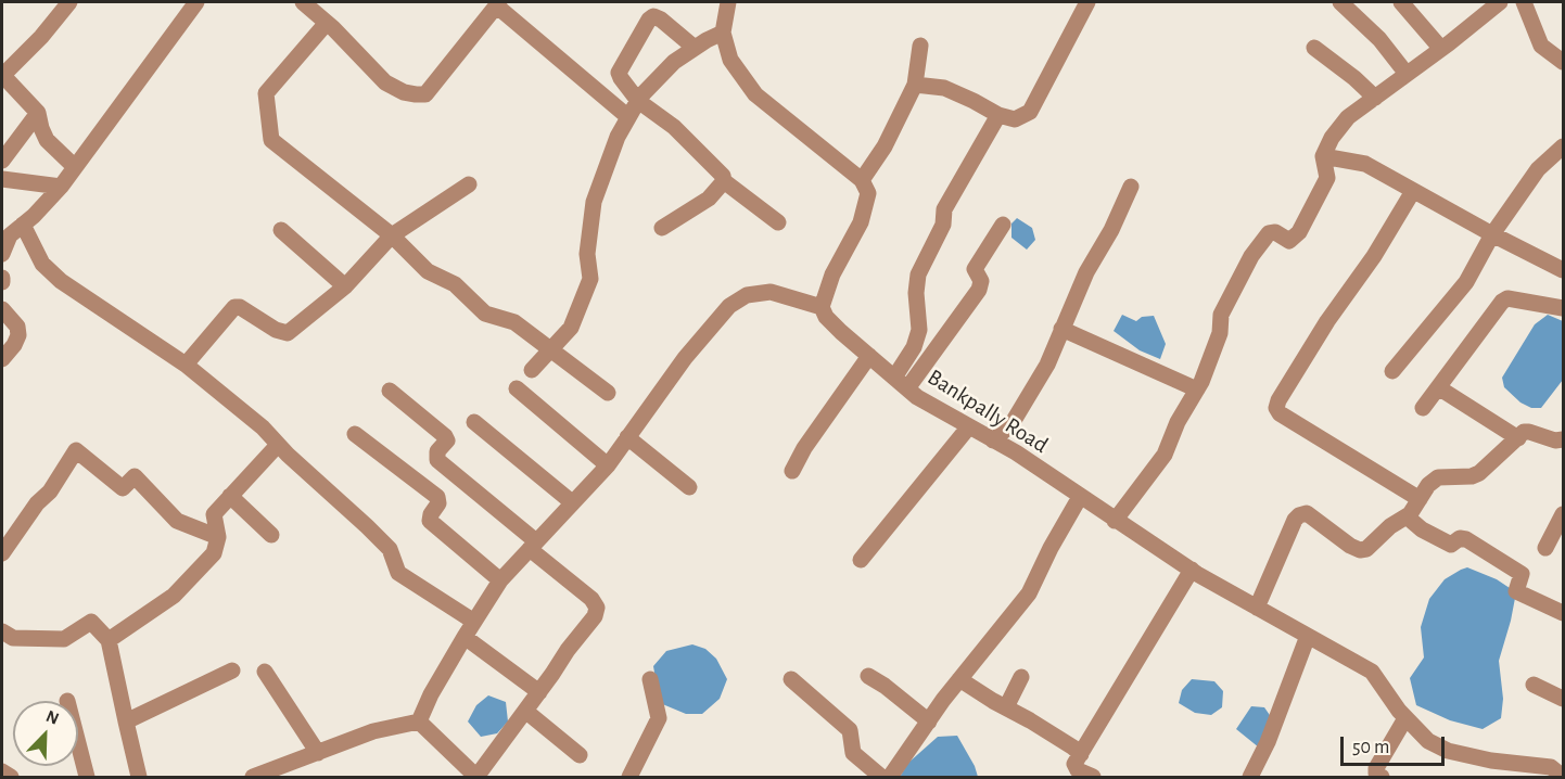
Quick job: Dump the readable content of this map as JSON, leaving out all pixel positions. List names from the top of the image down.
{
  "streets": {
    "street": ["Bankpally Road"]
  },
  "scale_bar": "50 m",
  "north": "top right"
}
